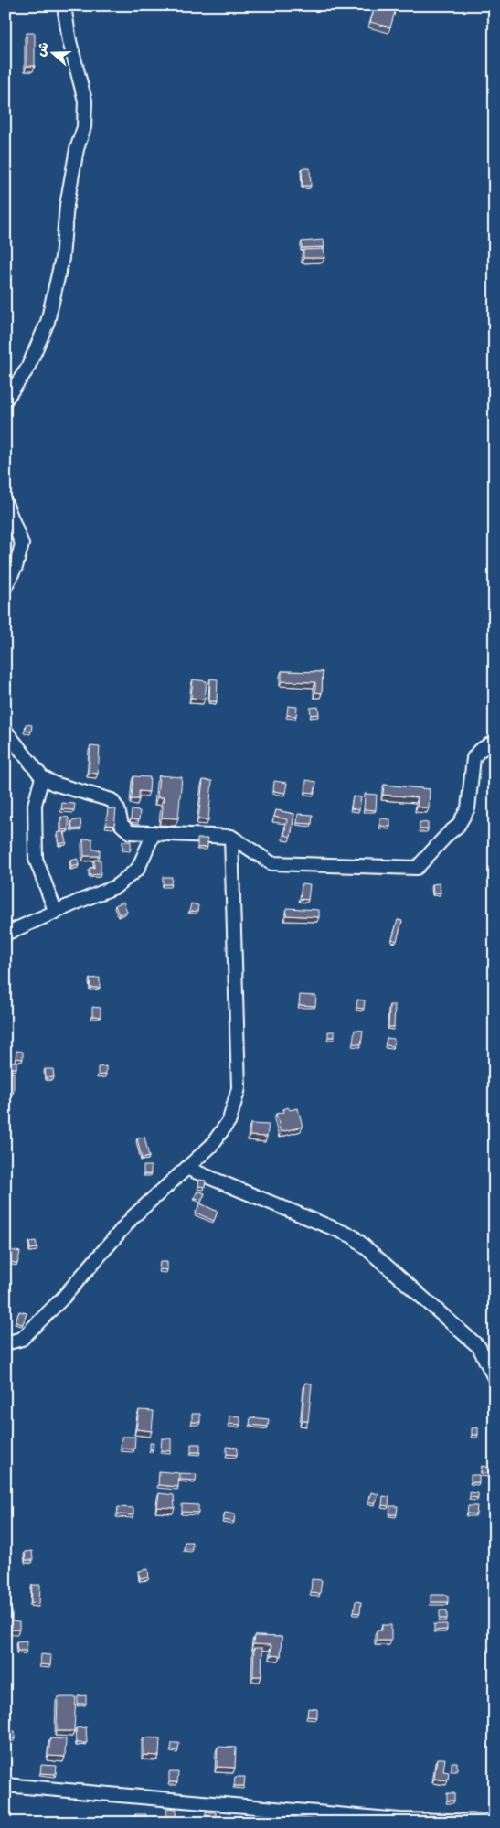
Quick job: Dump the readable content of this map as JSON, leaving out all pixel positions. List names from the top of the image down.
{
  "north": "left"
}
